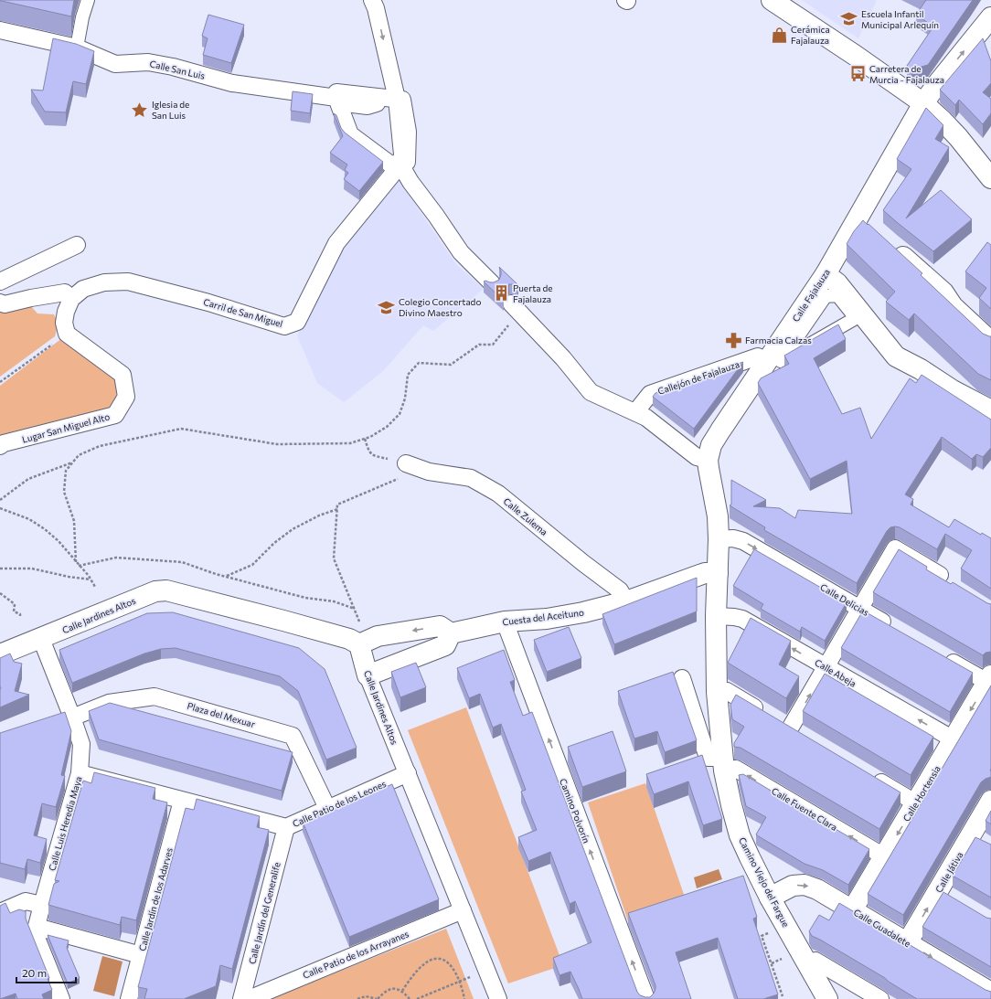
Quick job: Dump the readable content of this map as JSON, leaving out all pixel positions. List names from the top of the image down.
{
  "streets": {
    "street": [
      "Calle San Luis",
      "Calle Fajalauza",
      "Carril de San Miguel",
      "Callejón de Fajalauza",
      "Lugar San Miguel Alto",
      "Calle Zulema",
      "Calle Delicias",
      "Calle Jardines Altos",
      "Cuesta del Aceituno",
      "Calle Abeja",
      "Plaza del Mexuar",
      "Calle Hortensia",
      "Calle Patio de los Leones",
      "Calle Fuente Clara",
      "Camino Polvorín",
      "Calle Luis Heredia Maya",
      "Calle Játiva",
      "Camino Viejo del Fargue",
      "Calle Jardín de los Adarves",
      "Calle Jardín del Generalife",
      "Calle Guadalete",
      "Calle Patio de los Arrayanes"
    ]
  },
  "crossings": [
    ["Calle Fajalauza", "Callejón de Fajalauza"],
    ["Calle Fajalauza", "Calle Delicias"],
    ["Calle Fajalauza", "Cuesta del Aceituno"],
    ["Calle Fajalauza", "Camino Viejo del Fargue"],
    ["Calle Zulema", "Cuesta del Aceituno"],
    ["Calle Jardines Altos", "Calle Patio de los Leones"],
    ["Calle Jardines Altos", "Calle Luis Heredia Maya"],
    ["Calle Jardines Altos", "Calle Patio de los Arrayanes"],
    ["Cuesta del Aceituno", "Camino Polvorín"],
    ["Cuesta del Aceituno", "Camino Viejo del Fargue"],
    ["Calle Abeja", "Calle Hortensia"],
    ["Calle Abeja", "Camino Viejo del Fargue"],
    ["Plaza del Mexuar", "Calle Patio de los Leones"],
    ["Plaza del Mexuar", "Calle Luis Heredia Maya"],
    ["Calle Hortensia", "Calle Fuente Clara"],
    ["Calle Hortensia", "Calle Guadalete"],
    ["Calle Patio de los Leones", "Calle Luis Heredia Maya"],
    ["Calle Patio de los Leones", "Calle Jardín de los Adarves"],
    ["Calle Patio de los Leones", "Calle Jardín del Generalife"],
    ["Calle Fuente Clara", "Camino Viejo del Fargue"],
    ["Calle Játiva", "Calle Guadalete"],
    ["Camino Viejo del Fargue", "Calle Guadalete"]
  ],
  "one_way": ["Calle Delicias", "Camino Polvorín", "Calle Játiva"],
  "places": {
    "school or university": ["Escuela Infantil Municipal Arlequín", "Colegio Concertado Divino Maestro"],
    "shop": ["Cerámica Fajalauza"],
    "bus stop": ["Carretera de Murcia - Fajalauza"],
    "place": ["Iglesia de San Luis"],
    "building": ["Puerta de Fajalauza"],
    "pharmacy": ["Farmacia Calzas"]
  },
  "scale_bar": "20 m"
}
